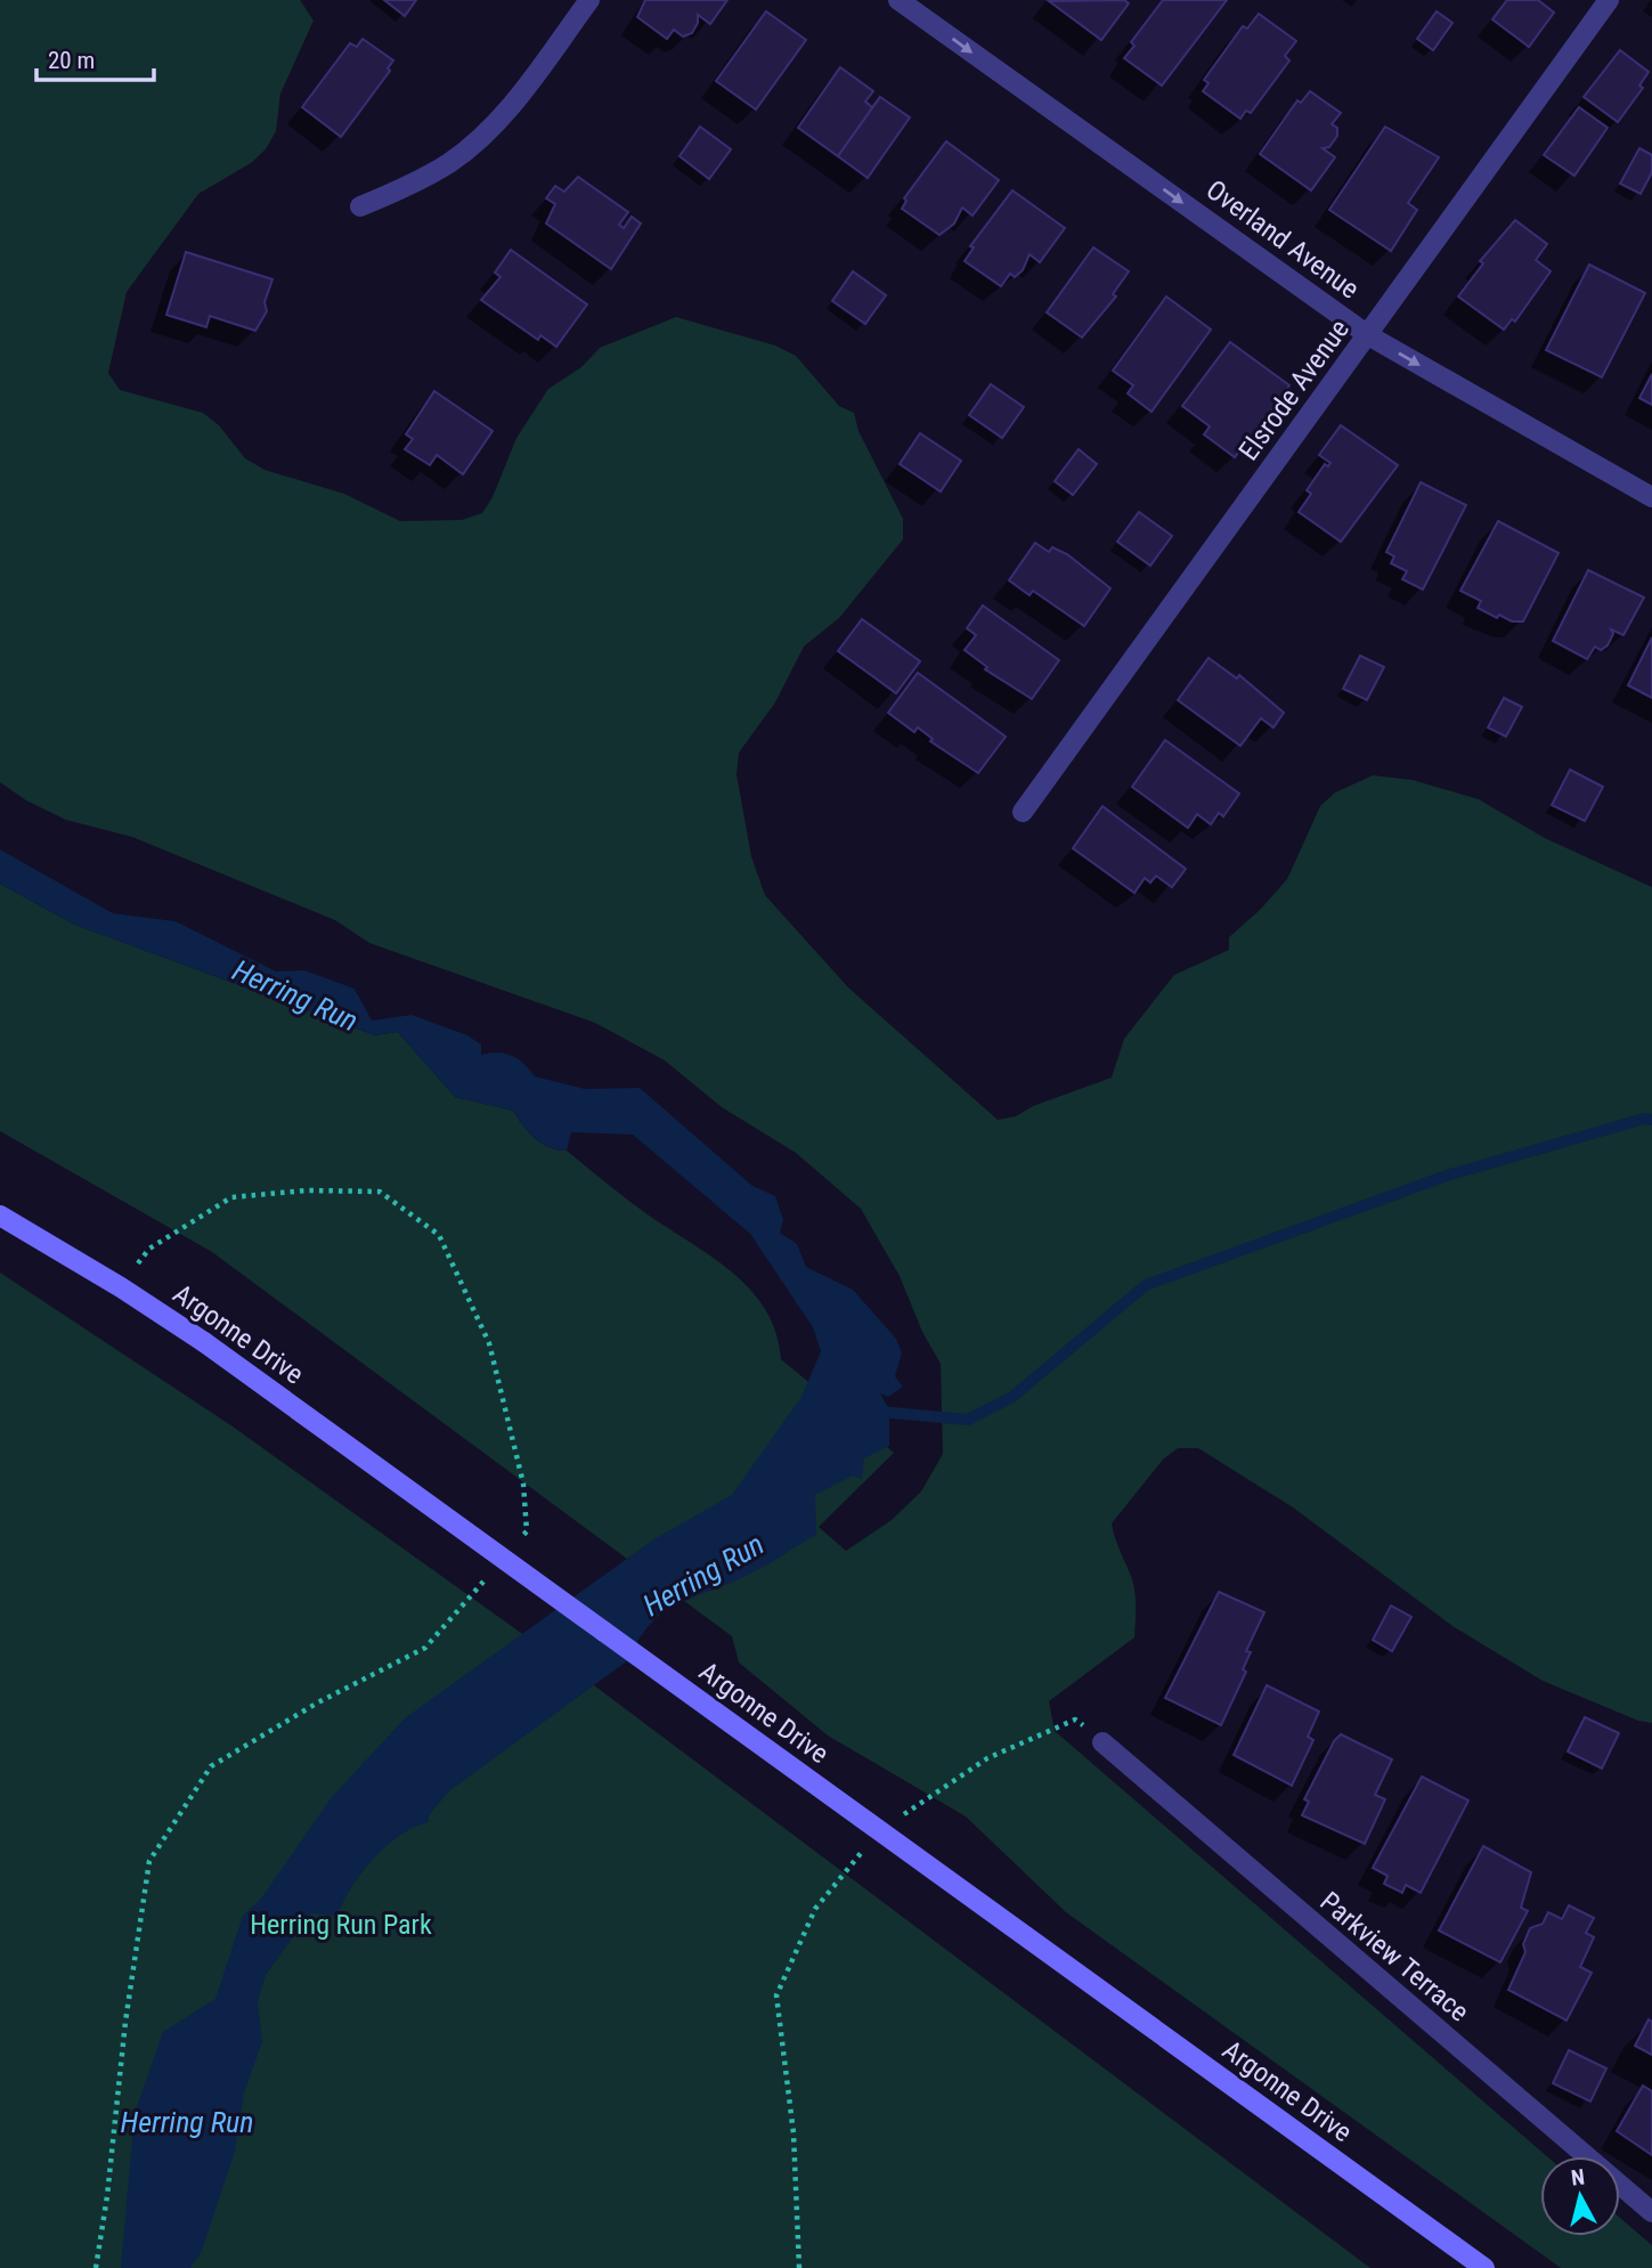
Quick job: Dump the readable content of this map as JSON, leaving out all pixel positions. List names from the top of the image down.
{
  "streets": {
    "main road": ["Argonne Drive"],
    "street": ["Overland Avenue", "Elsrode Avenue", "Parkview Terrace"]
  },
  "crossings": [
    ["Overland Avenue", "Elsrode Avenue"]
  ],
  "one_way": ["Overland Avenue"],
  "water": ["Herring Run"],
  "parks": ["Herring Run Park"],
  "scale_bar": "20 m",
  "north": "top"
}
